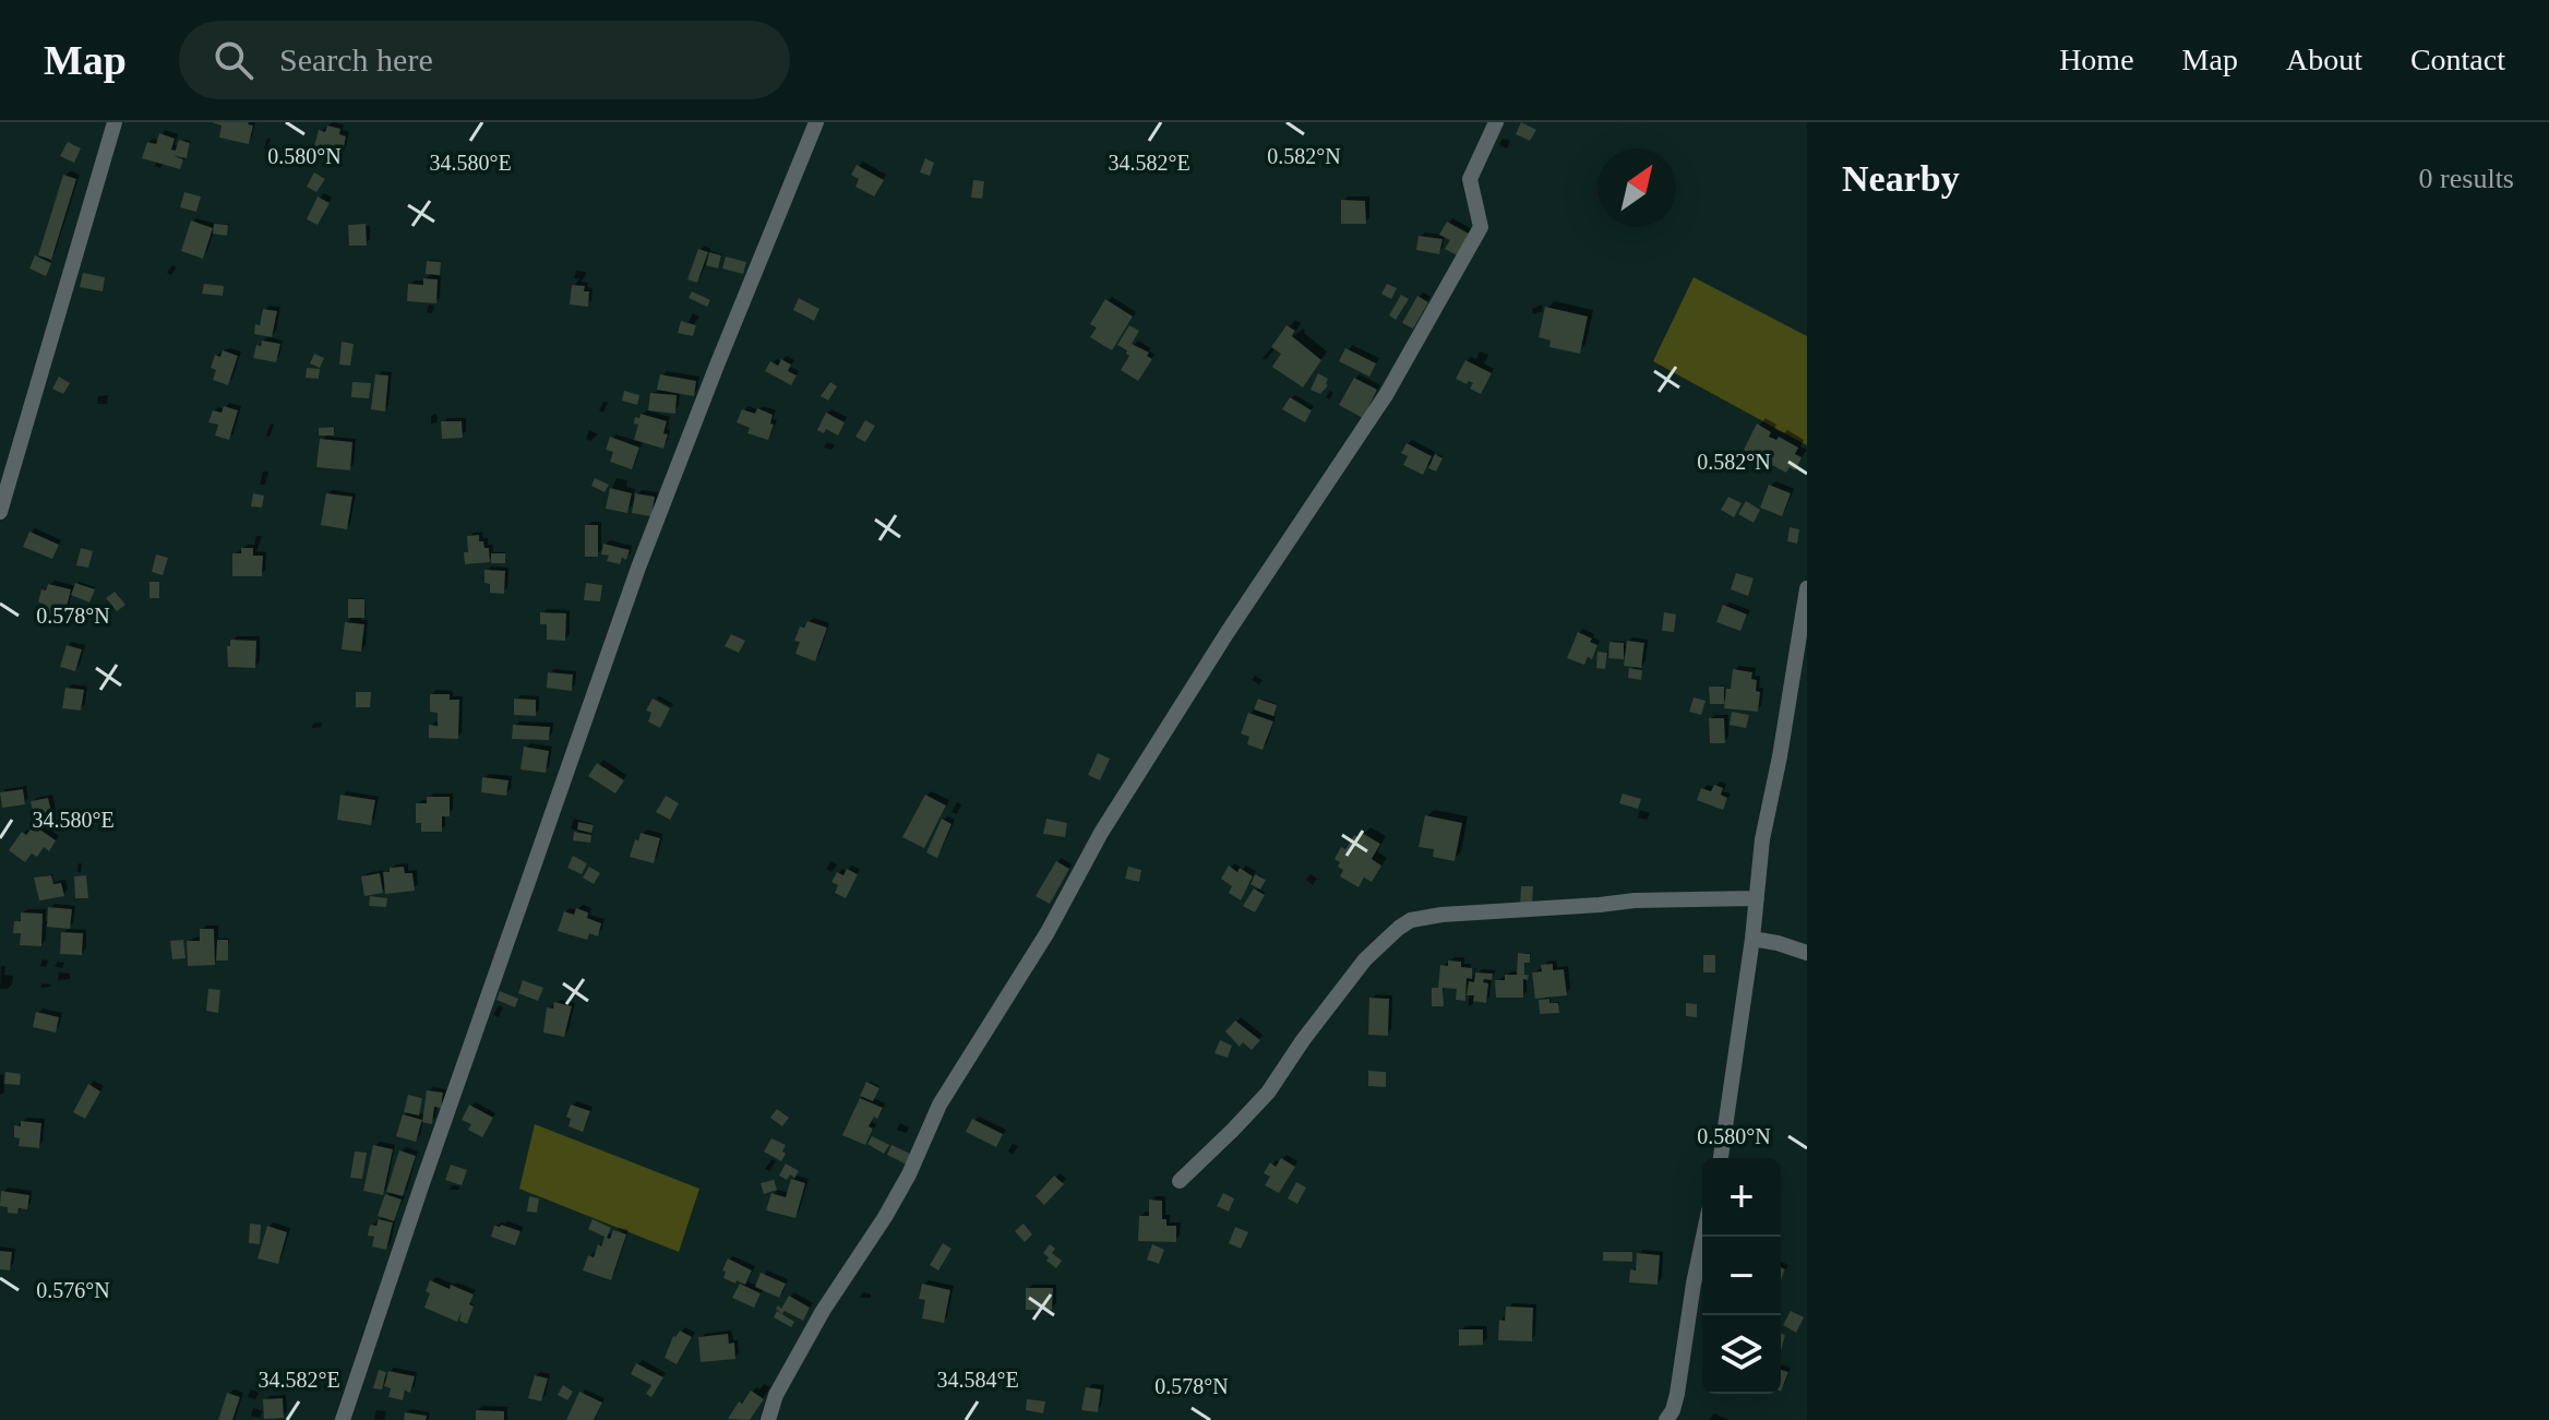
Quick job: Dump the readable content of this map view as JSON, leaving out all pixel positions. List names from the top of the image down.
{
  "north": "top right",
  "page": {
    "header": "Map",
    "search": "Search here",
    "nav": [
      "Home",
      "Map",
      "About",
      "Contact"
    ],
    "heading": ["Nearby", "0 results"],
    "map_buttons": ["+", "−"]
  },
  "coordinates": [
    "0.580°N",
    "0.582°N",
    "34.580°E",
    "34.582°E",
    "0.578°N",
    "0.576°N",
    "34.584°E"
  ]
}
